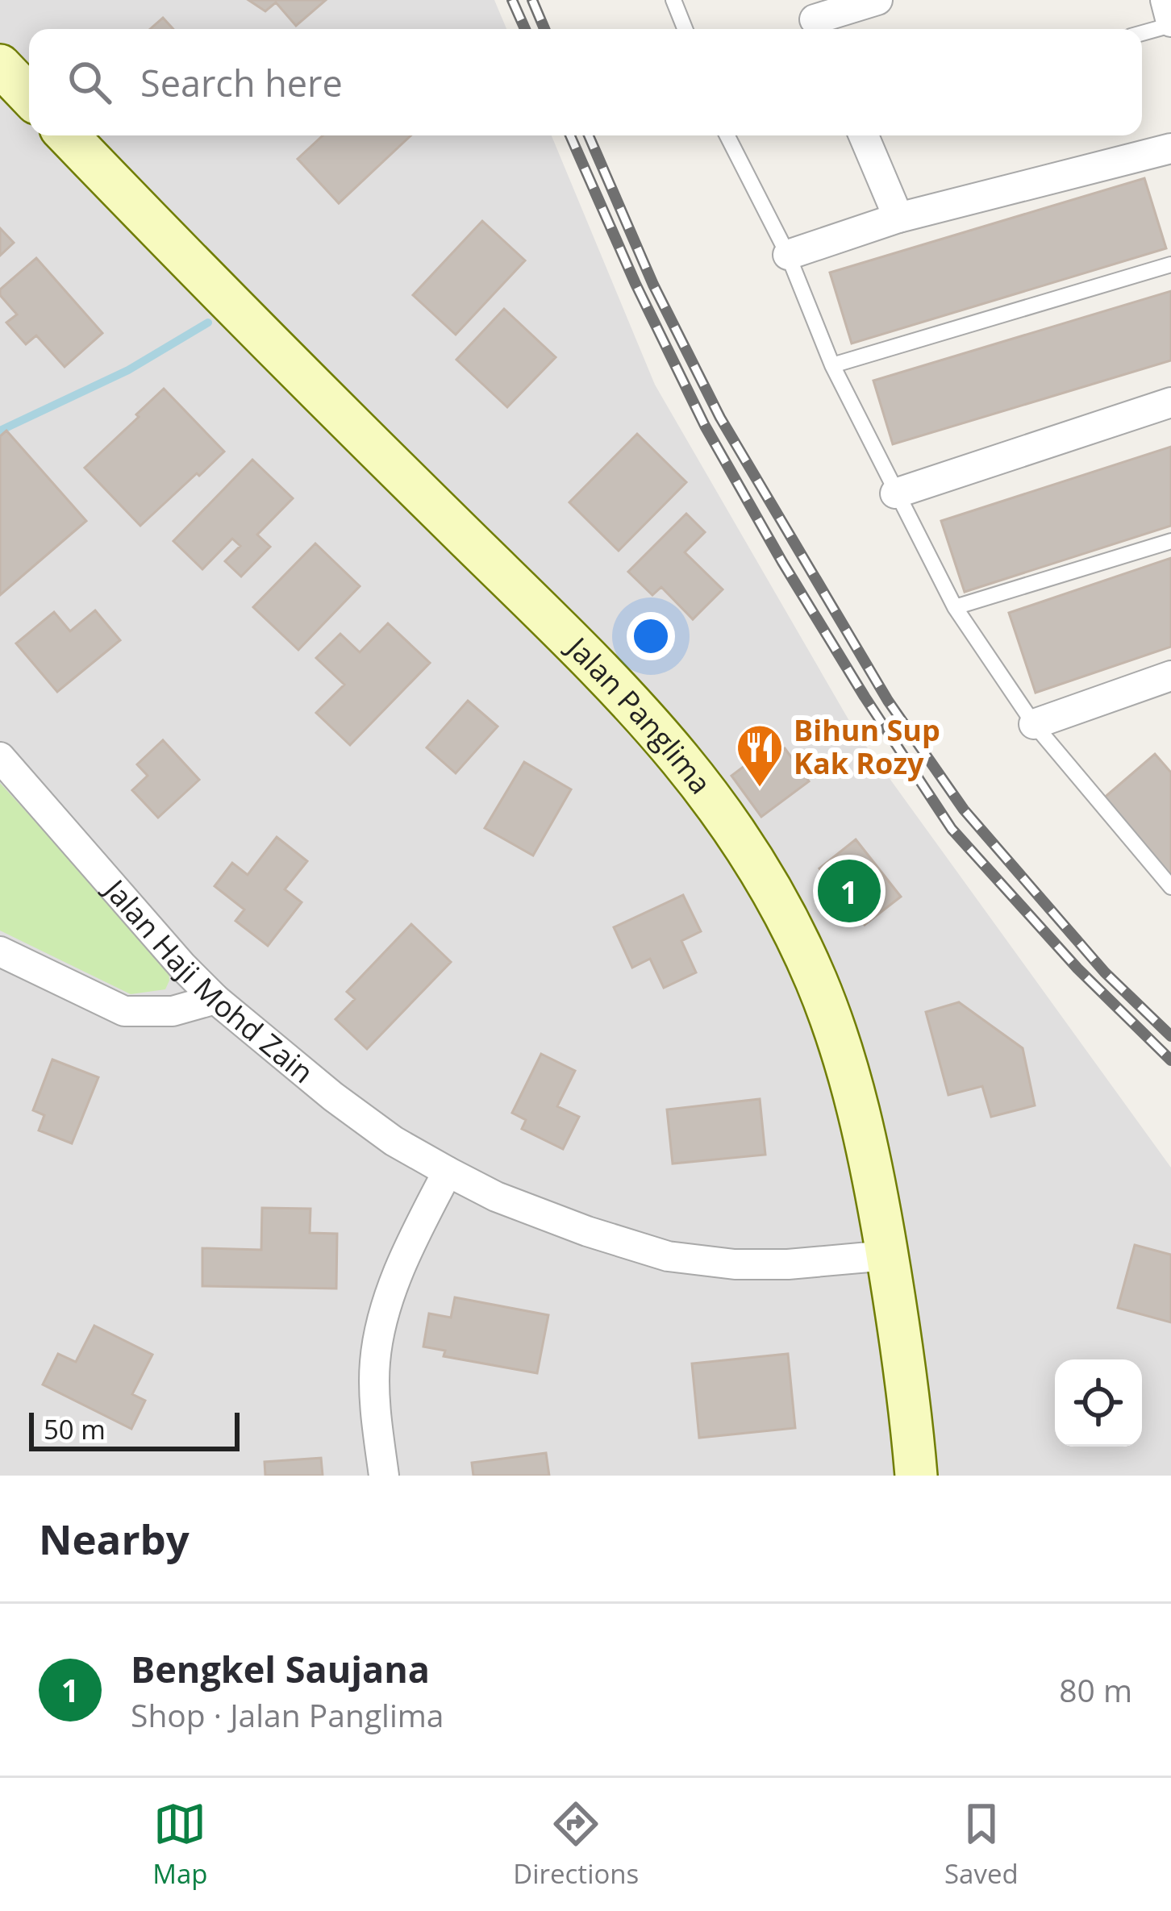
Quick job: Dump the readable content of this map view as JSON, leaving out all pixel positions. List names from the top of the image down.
{
  "streets": {
    "main road": ["Jalan Panglima"],
    "street": ["Jalan Haji Mohd Zain"]
  },
  "crossings": [
    ["Jalan Panglima", "Jalan Haji Mohd Zain"]
  ],
  "places": {
    "restaurant": ["Bihun Sup Kak Rozy"]
  },
  "scale_bar": "50 m",
  "page": {
    "search": "Search here",
    "pins": "1",
    "scale": "50 m",
    "heading": "Nearby",
    "list": [
      {
        "mark": "1",
        "name": "Bengkel Saujana",
        "note": "Shop · Jalan Panglima",
        "value": "80 m"
      }
    ],
    "nav": ["Map", "Directions", "Saved"]
  }
}
